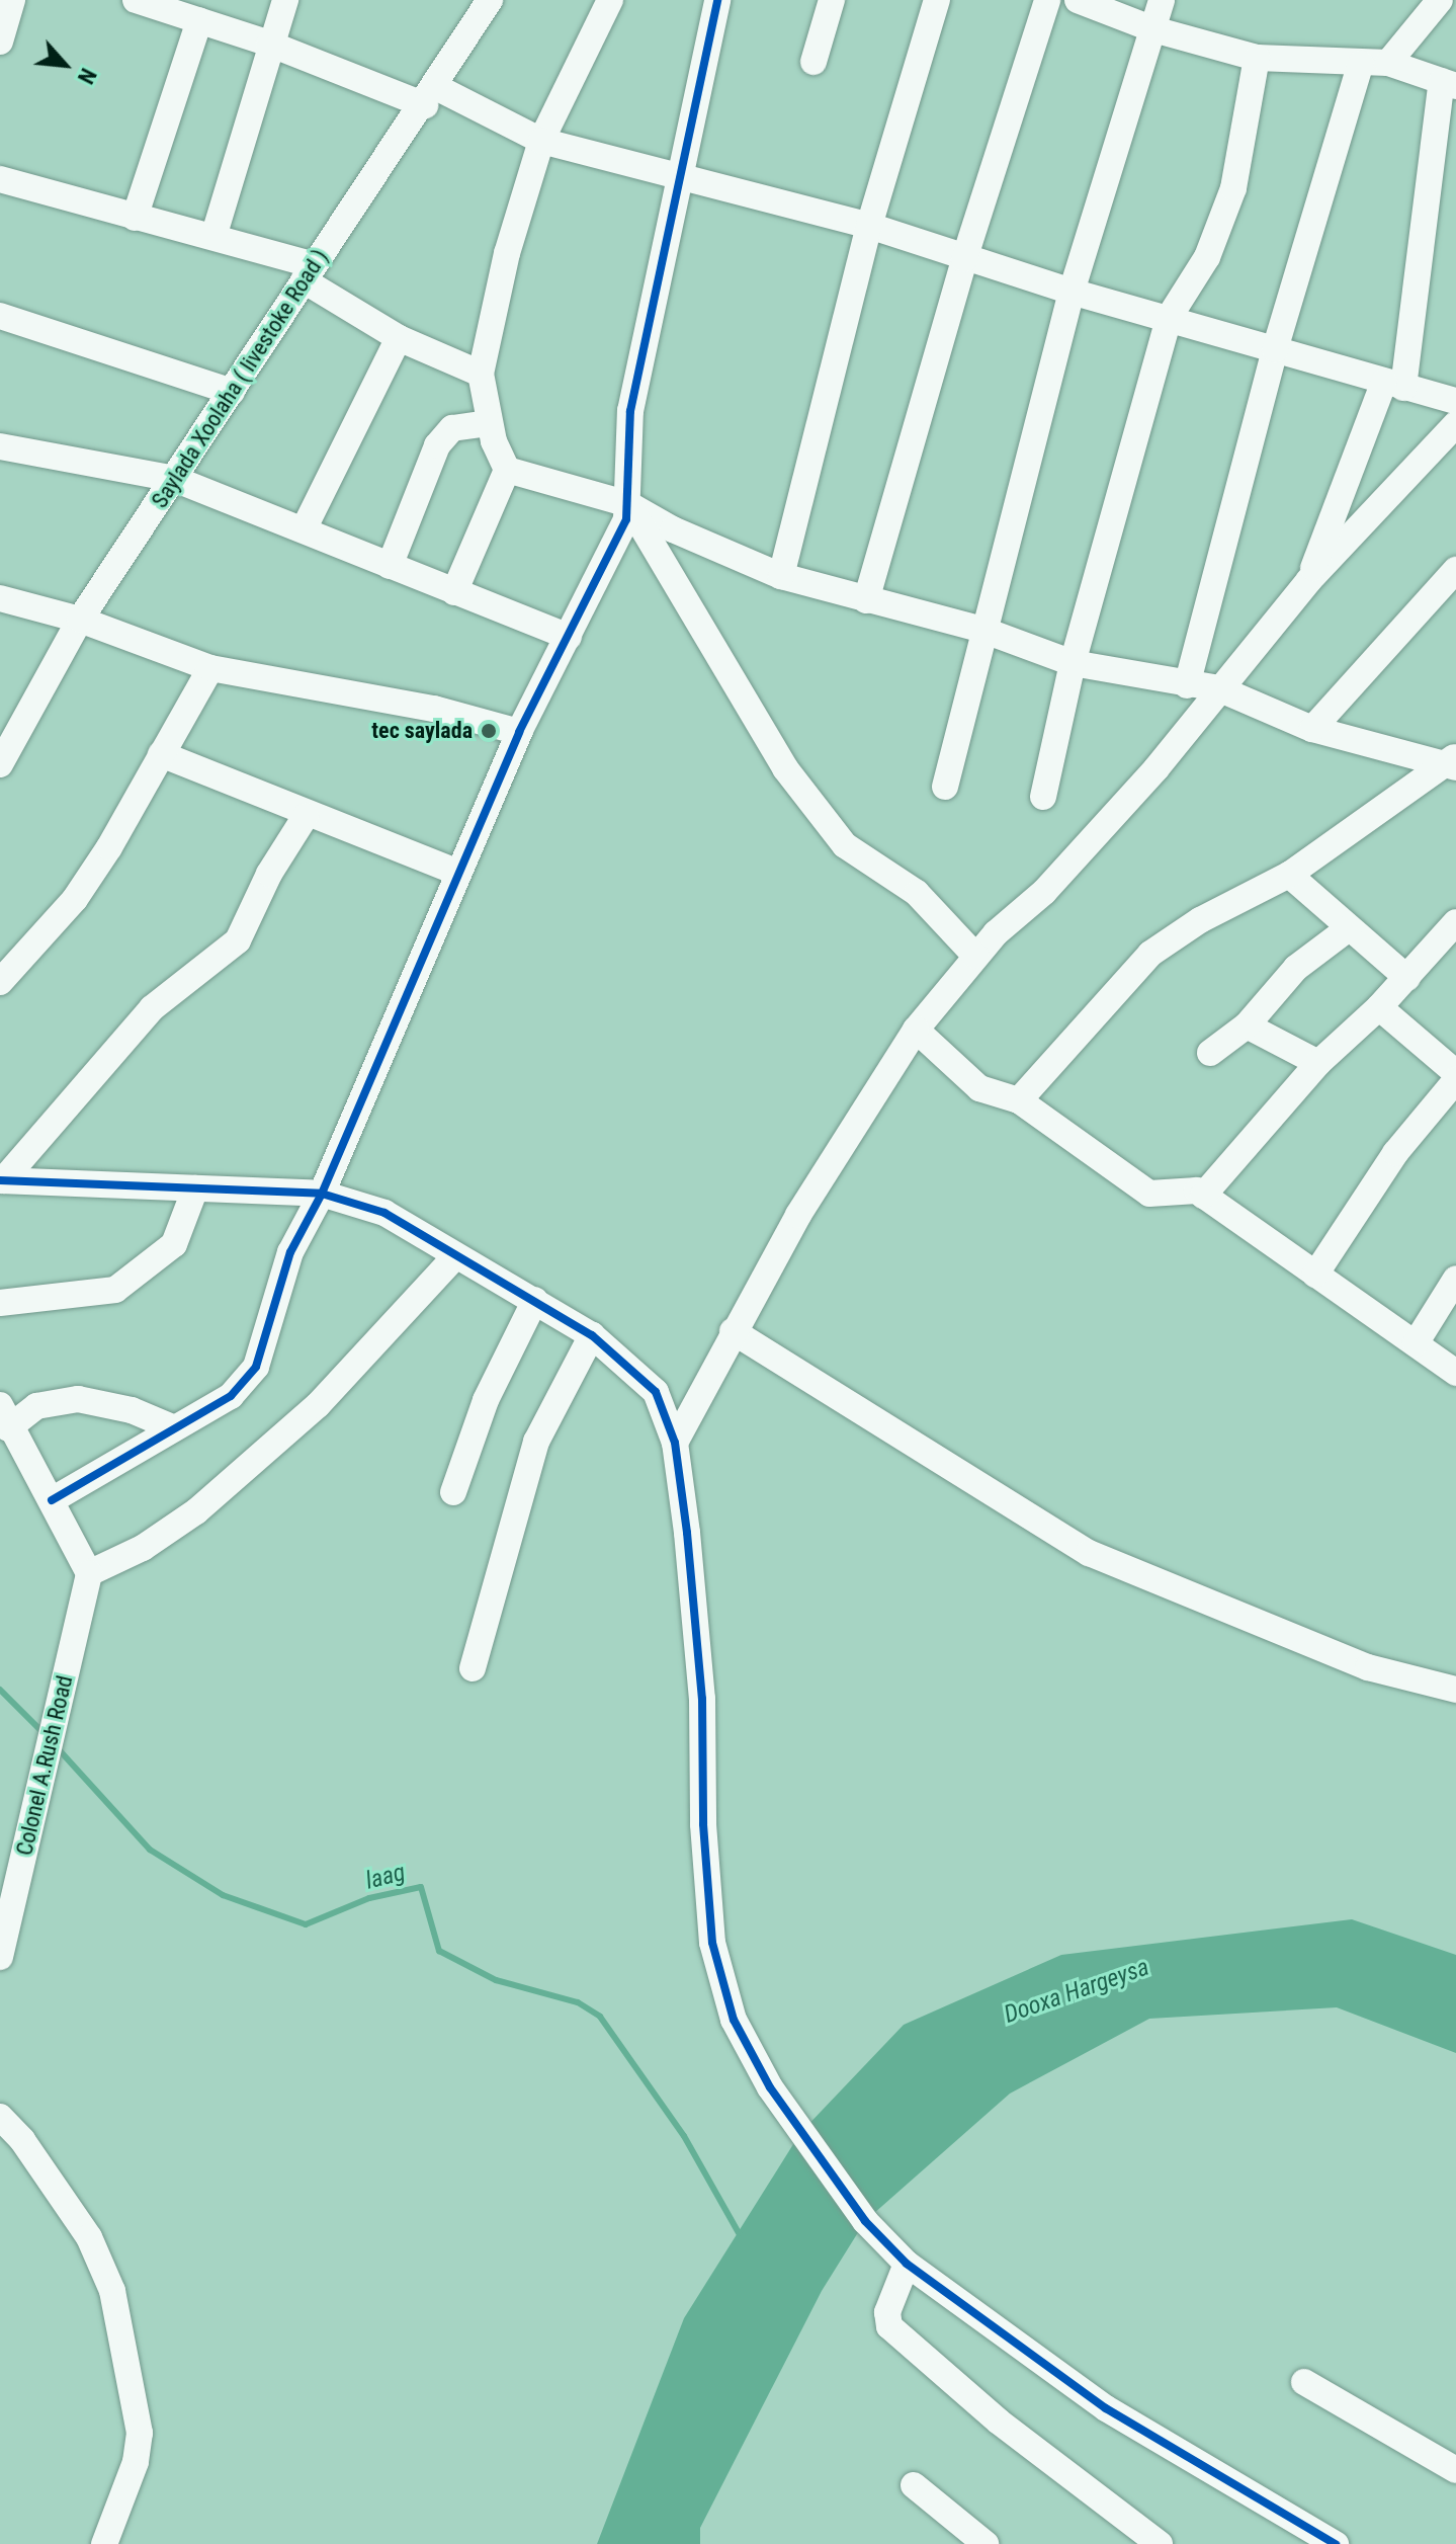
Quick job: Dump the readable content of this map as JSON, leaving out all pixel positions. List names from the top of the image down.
{
  "streets": {
    "street": ["Saylada Xoolaha ( livestoke Road )", "Colonel A.Rush Road"]
  },
  "water": ["laag", "Dooxa Hargeysa"],
  "places": ["tec saylada"],
  "north": "bottom right"
}
